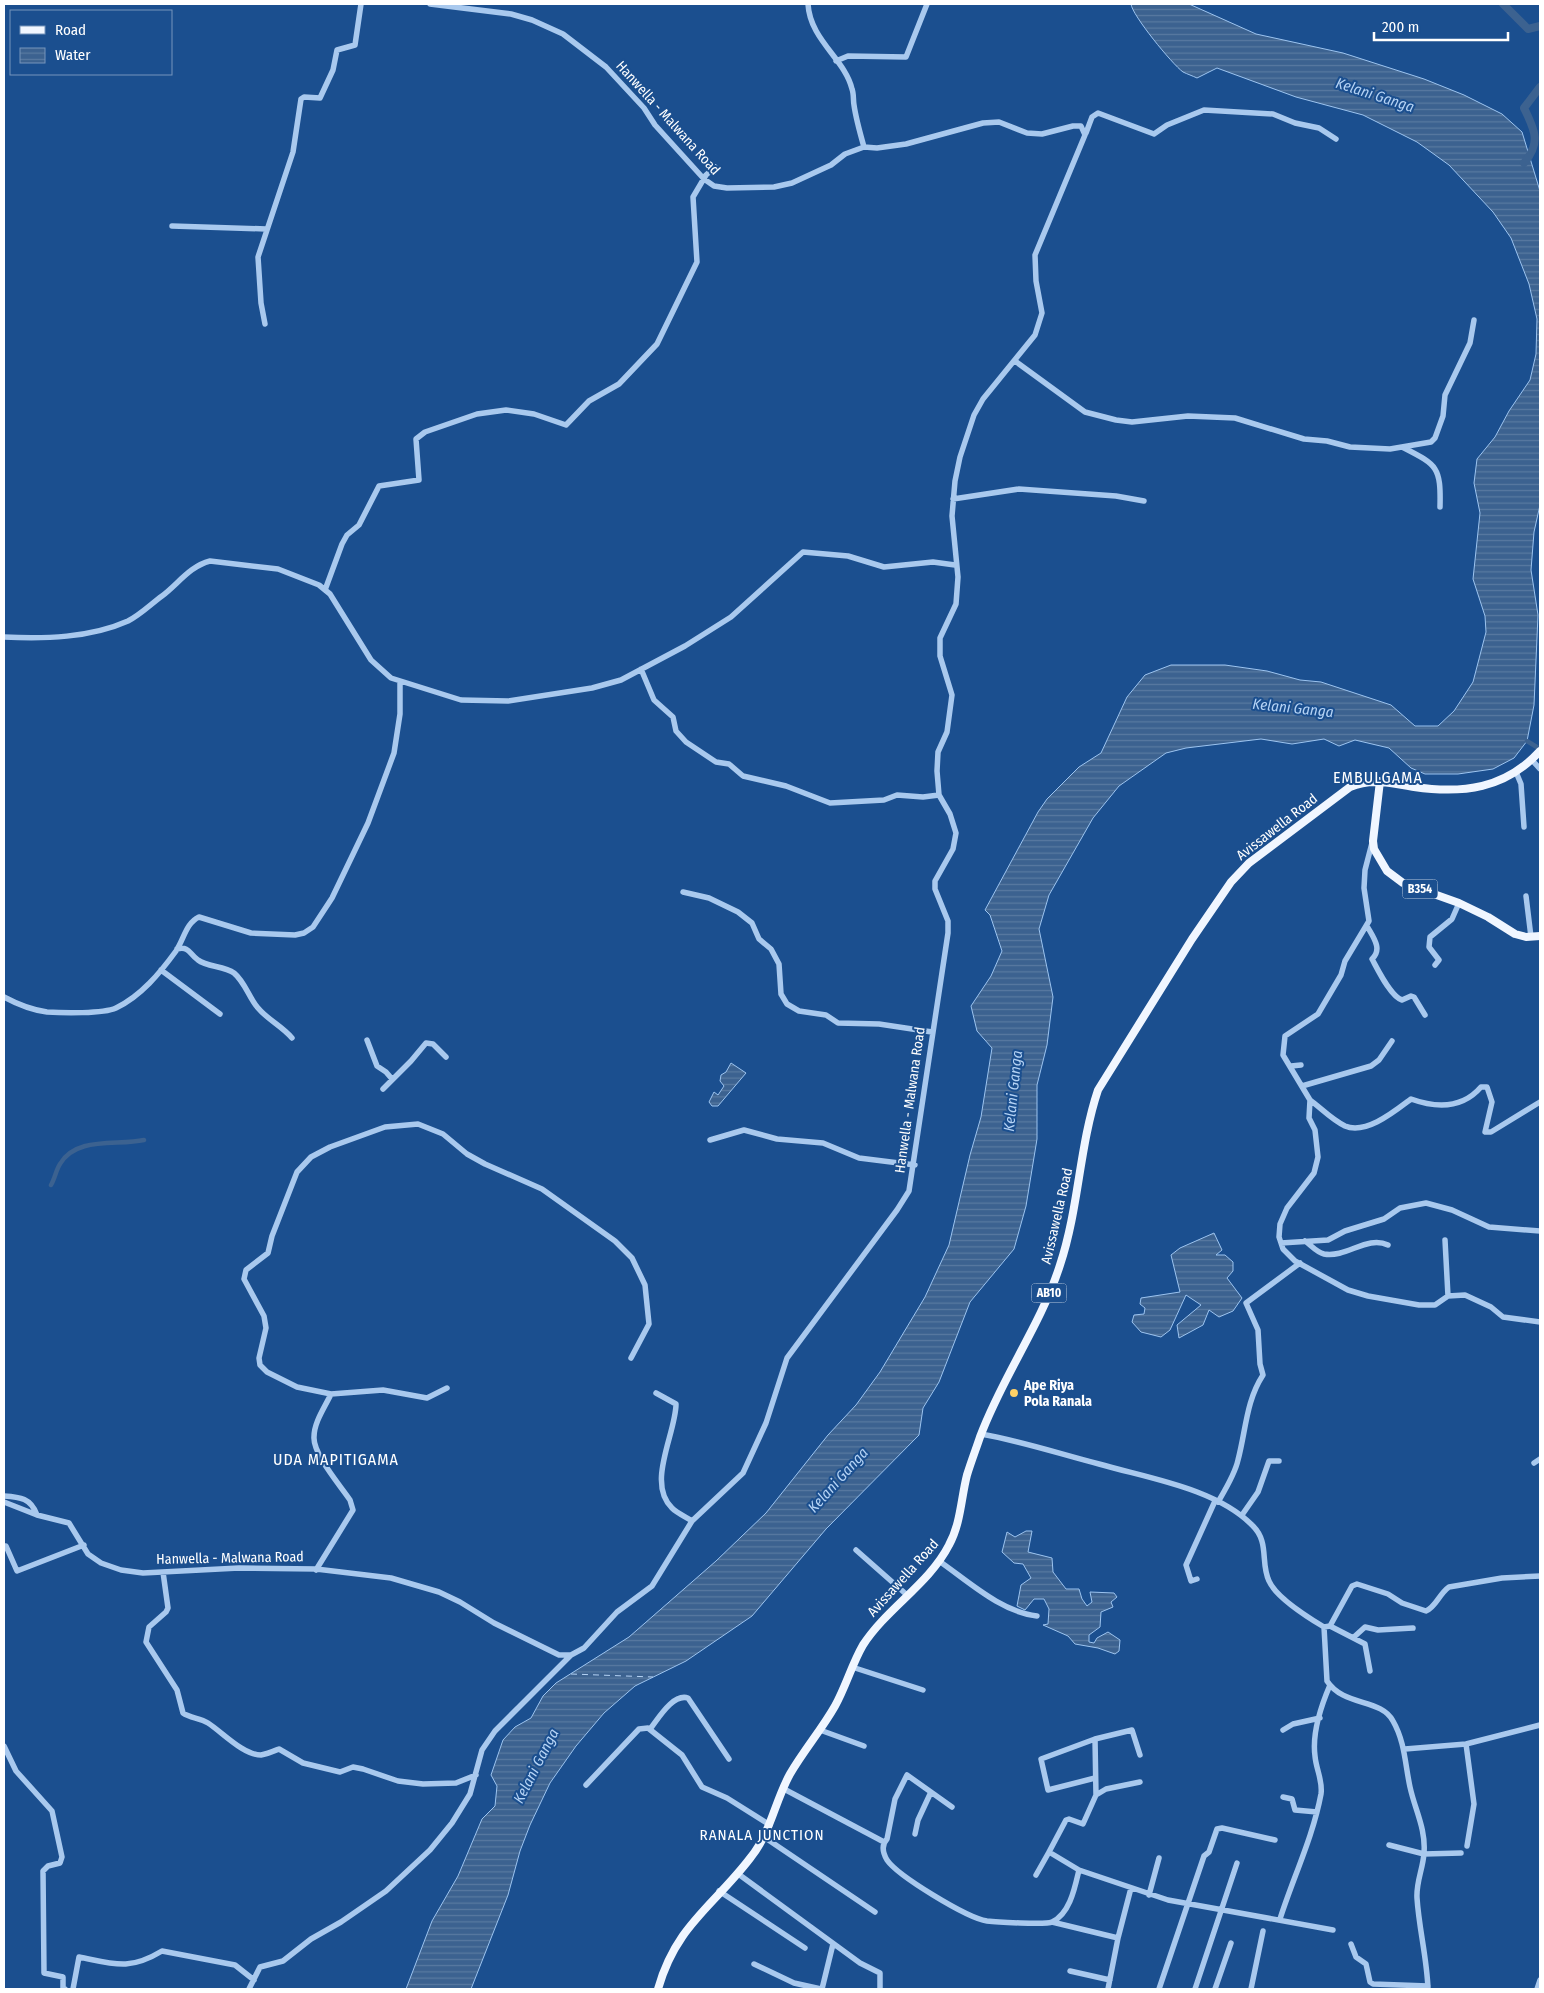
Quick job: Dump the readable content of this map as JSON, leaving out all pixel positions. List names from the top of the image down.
{
  "streets": {
    "main road": ["Avissawella Road", "B354", "AB10"],
    "street": ["Hanwella - Malwana Road"]
  },
  "crossings": [
    ["Avissawella Road", "B354"]
  ],
  "districts": ["EMBULGAMA", "UDA MAPITIGAMA", "RANALA JUNCTION"],
  "water": ["Kelani Ganga"],
  "places": ["Ape Riya Pola Ranala"],
  "legend": ["Road", "Water"],
  "scale_bar": "200 m"
}
